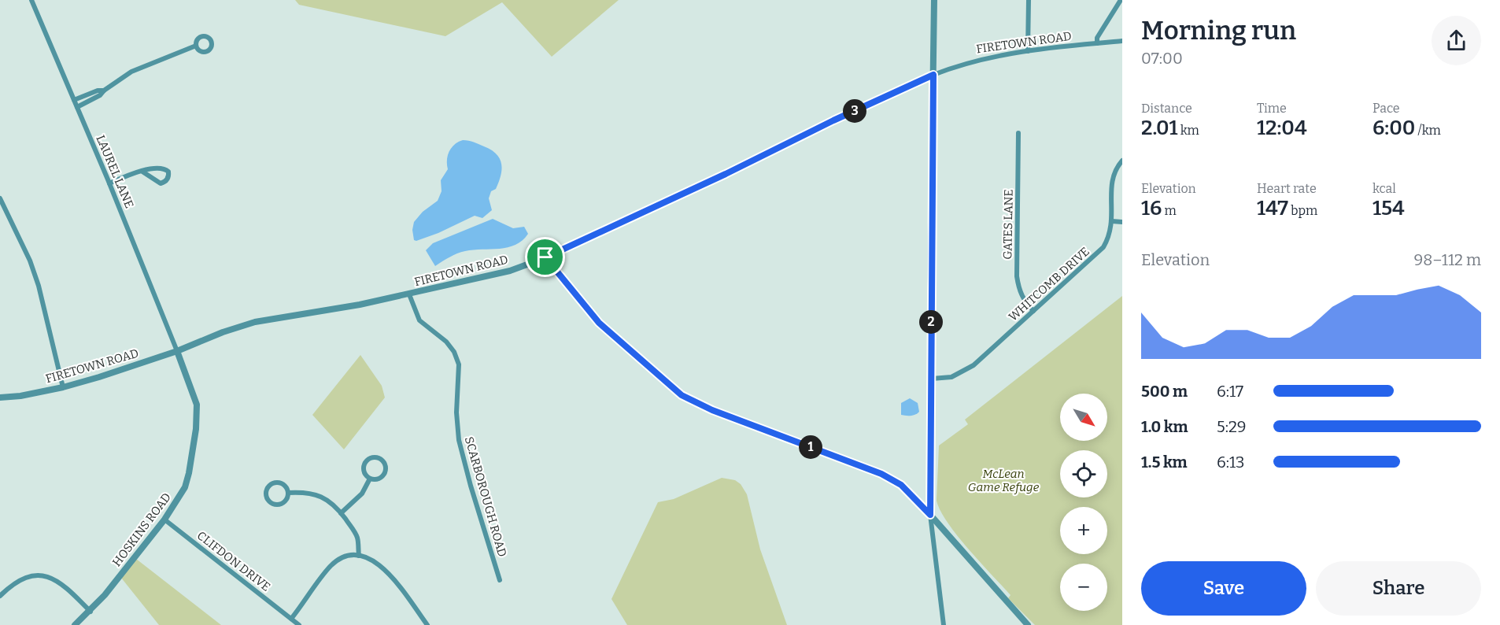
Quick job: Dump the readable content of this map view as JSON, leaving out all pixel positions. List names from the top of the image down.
{
  "streets": {
    "street": [
      "FIRETOWN ROAD",
      "LAUREL LANE",
      "GATES LANE",
      "WHITCOMB DRIVE",
      "SCARBOROUGH ROAD",
      "HOSKINS ROAD",
      "CLIFDON DRIVE"
    ]
  },
  "crossings": [
    ["FIRETOWN ROAD", "LAUREL LANE"],
    ["FIRETOWN ROAD", "SCARBOROUGH ROAD"],
    ["FIRETOWN ROAD", "HOSKINS ROAD"],
    ["LAUREL LANE", "HOSKINS ROAD"],
    ["GATES LANE", "WHITCOMB DRIVE"],
    ["HOSKINS ROAD", "CLIFDON DRIVE"]
  ],
  "parks": ["McLean Game Refuge"],
  "north": "bottom right",
  "page": {
    "heading": ["Morning run", "07:00"],
    "stats": [
      ["Distance", "2.01 km"],
      ["Time", "12:04"],
      ["Pace", "6:00 /km"],
      ["Elevation", "16 m"],
      ["Heart rate", "147 bpm"],
      ["kcal", "154"]
    ],
    "pins": ["3", "2", "1"],
    "chart": ["Elevation", "98–112 m"],
    "list": [
      {
        "name": "500 m",
        "note": "6:17"
      },
      {
        "name": "1.0 km",
        "note": "5:29"
      },
      {
        "name": "1.5 km",
        "note": "6:13"
      }
    ],
    "map_buttons": ["+", "−"],
    "buttons": ["Save", "Share"]
  }
}
